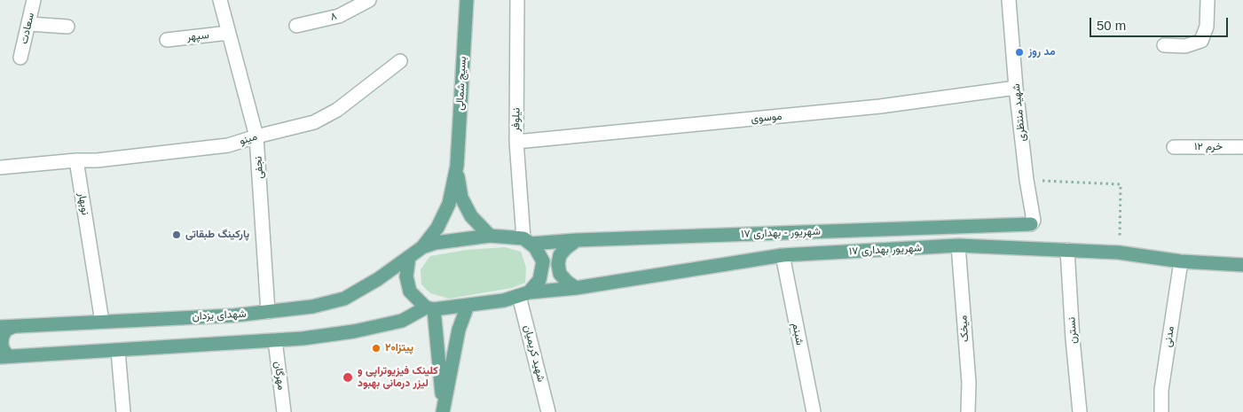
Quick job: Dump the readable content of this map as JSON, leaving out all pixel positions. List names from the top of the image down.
{
  "streets": {
    "main road": [
      "بسیج شمالی",
      "۱۷ شهریور - بهداری",
      "۱۷ شهریور بهداری",
      "شهدای یزدان"
    ],
    "street": [
      "۸",
      "سعادت",
      "سپهر",
      "شهید منتظری",
      "موسوی",
      "نیلوفر",
      "مینو",
      "خرم ۱۲",
      "نجفی",
      "نوبهار",
      "میخک",
      "نسترن",
      "شبنم",
      "مدنی",
      "شهید کریمیان",
      "مهرگان"
    ]
  },
  "crossings": [
    ["سپهر", "نجفی"],
    ["بسیج شمالی", "۱۷ شهریور - بهداری"],
    ["بسیج شمالی", "شهدای یزدان"],
    ["شهید منتظری", "موسوی"],
    ["شهید منتظری", "۱۷ شهریور - بهداری"],
    ["موسوی", "نیلوفر"],
    ["نیلوفر", "۱۷ شهریور - بهداری"],
    ["مینو", "نجفی"],
    ["مینو", "نوبهار"],
    ["نجفی", "شهدای یزدان"],
    ["نوبهار", "شهدای یزدان"],
    ["۱۷ شهریور - بهداری", "شهدای یزدان"],
    ["۱۷ شهریور بهداری", "میخک"],
    ["۱۷ شهریور بهداری", "نسترن"],
    ["۱۷ شهریور بهداری", "شبنم"],
    ["۱۷ شهریور بهداری", "مدنی"],
    ["۱۷ شهریور بهداری", "شهید کریمیان"]
  ],
  "places": [
    "مد روز",
    "پارکینگ طبقاتی",
    "پیتزا۲۰",
    "کلینک فیزیوتراپی و لیزر درمانی بهبود"
  ],
  "scale_bar": "50 m"
}
